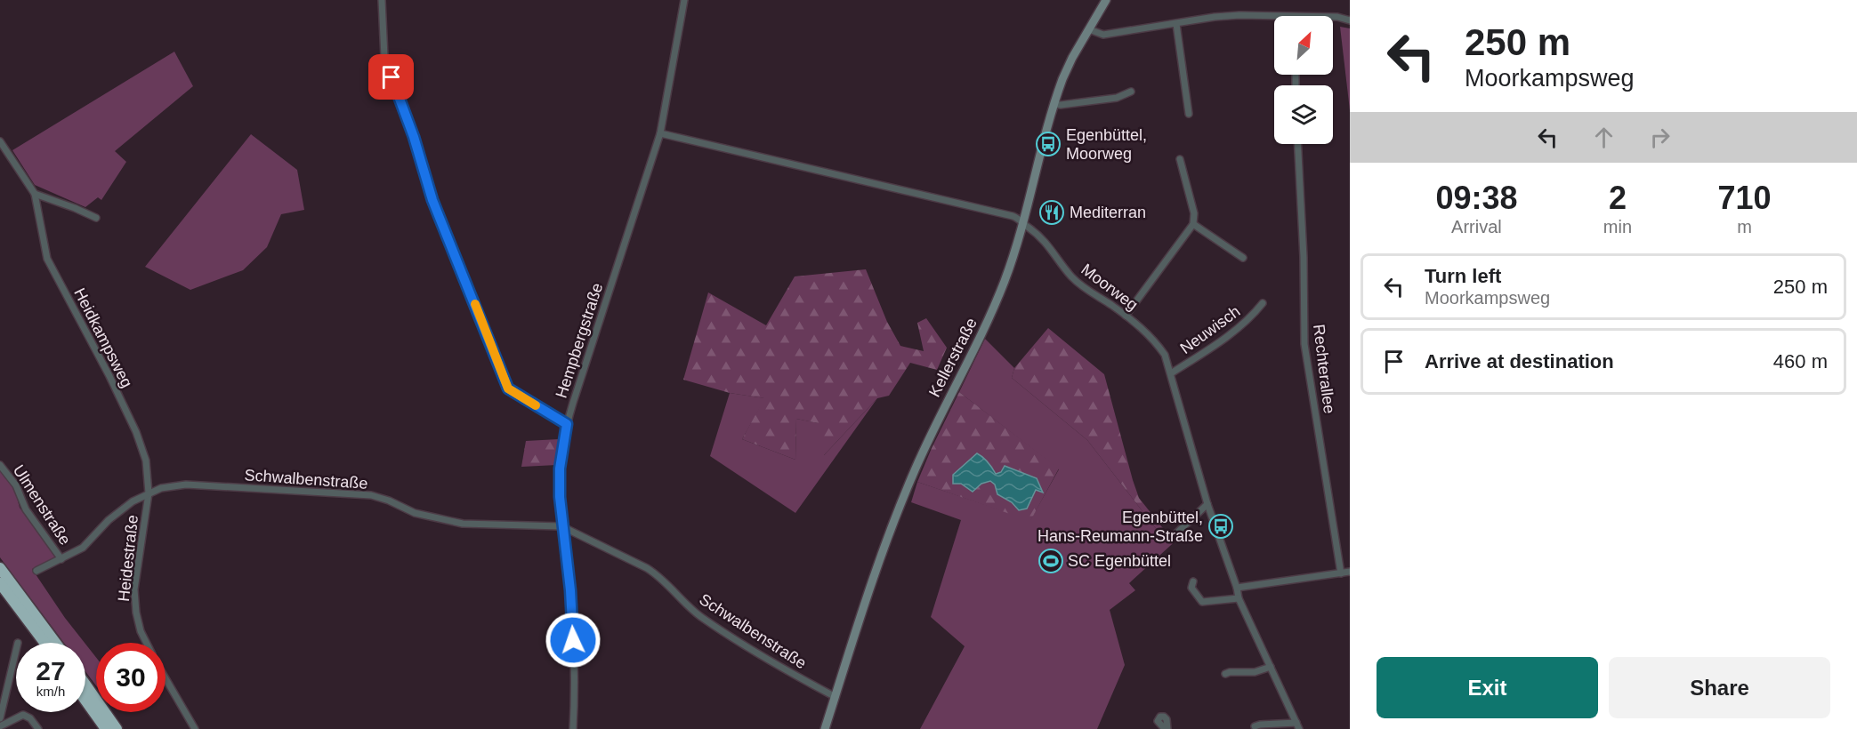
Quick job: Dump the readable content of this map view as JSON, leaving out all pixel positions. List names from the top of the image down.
{
  "streets": {
    "main road": ["Kellerstraße"],
    "street": [
      "Moorweg",
      "Neuwisch",
      "Heidkampsweg",
      "Hempbergstraße",
      "Rechterallee",
      "Schwalbenstraße",
      "Ulmenstraße",
      "Heidestraße"
    ]
  },
  "crossings": [
    ["Moorweg", "Neuwisch"],
    ["Moorweg", "Hempbergstraße"],
    ["Moorweg", "Kellerstraße"],
    ["Heidkampsweg", "Schwalbenstraße"],
    ["Heidkampsweg", "Heidestraße"],
    ["Hempbergstraße", "Schwalbenstraße"],
    ["Kellerstraße", "Schwalbenstraße"],
    ["Schwalbenstraße", "Ulmenstraße"],
    ["Schwalbenstraße", "Heidestraße"]
  ],
  "places": {
    "bus stop": ["Egenbüttel, Moorweg", "Egenbüttel, Hans-Reumann-Straße"],
    "restaurant": ["Mediterran"],
    "sports": ["SC Egenbüttel"]
  },
  "north": "top right",
  "page": {
    "turn": ["250 m", "Moorkampsweg"],
    "eta": [
      "09:38",
      "Arrival",
      "2",
      "min",
      "710",
      "m"
    ],
    "list": [
      {
        "name": "Turn left",
        "note": "Moorkampsweg",
        "value": "250 m"
      },
      {
        "name": "Arrive at destination",
        "value": "460 m"
      }
    ],
    "speed": "27 km/h",
    "limit": "30",
    "buttons": ["Exit", "Share"]
  }
}
